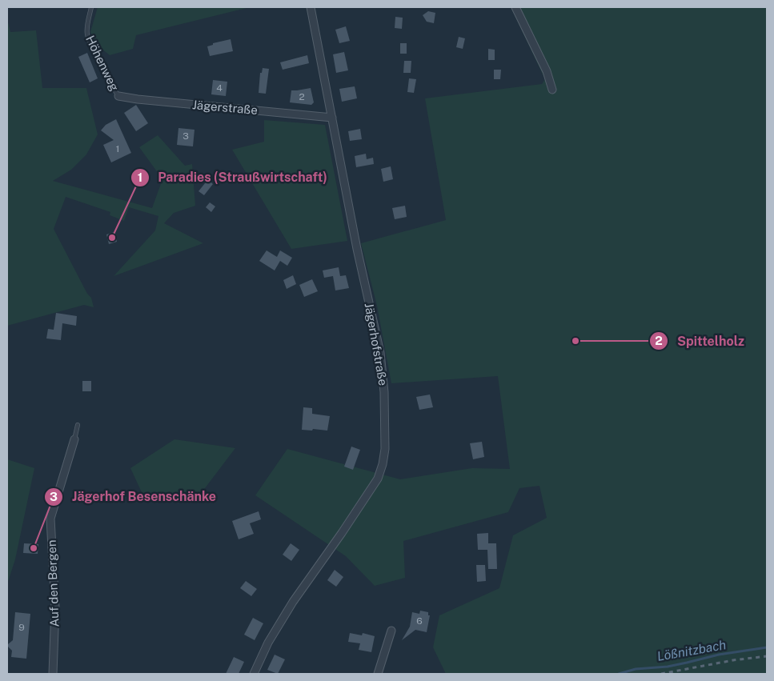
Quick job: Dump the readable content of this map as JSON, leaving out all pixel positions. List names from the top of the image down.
{
  "streets": {
    "street": ["Jägerstraße", "Jägerhofstraße", "Auf den Bergen"],
    "lane": ["Höhenweg"]
  },
  "crossings": [
    ["Höhenweg", "Jägerstraße"],
    ["Jägerstraße", "Jägerhofstraße"]
  ],
  "water": ["Lößnitzbach"],
  "places": ["Paradies (Straußwirtschaft)", "Spittelholz", "Jägerhof Besenschänke"],
  "house_numbers": [
    "4",
    "2",
    "3",
    "1",
    "6",
    "9"
  ]
}
